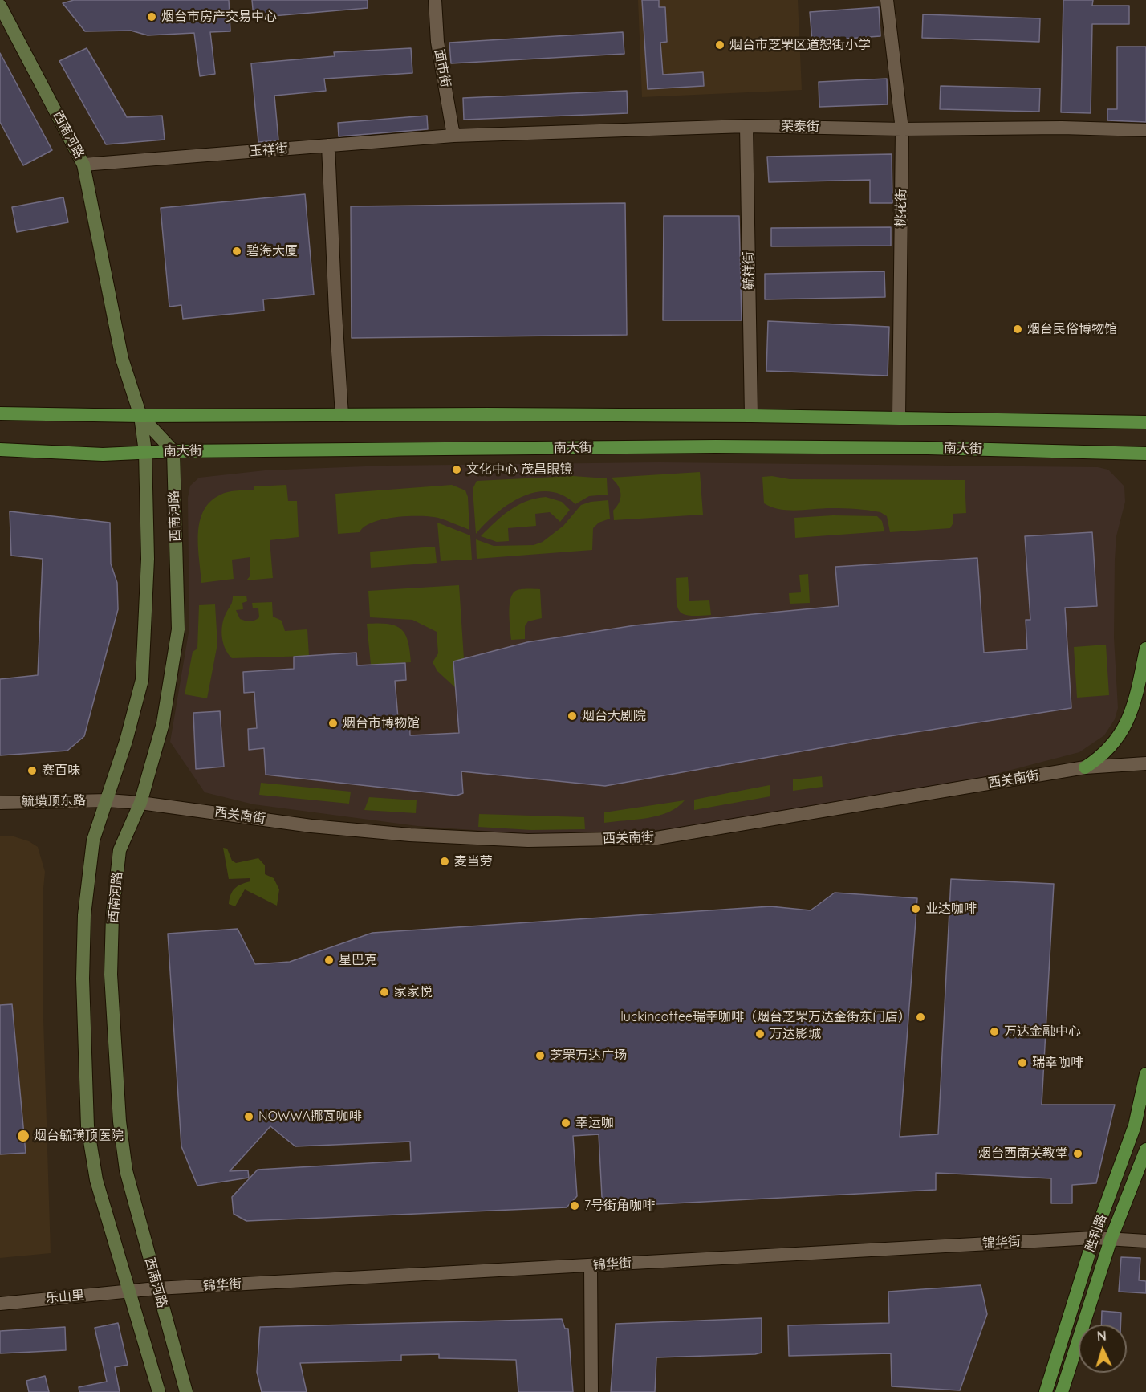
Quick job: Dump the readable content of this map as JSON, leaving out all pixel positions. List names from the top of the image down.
{
  "streets": {
    "main road": ["西南河路", "南大街", "胜利路"],
    "street": [
      "面市街",
      "荣泰街",
      "玉祥街",
      "桃花街",
      "毓祥街",
      "西关南街",
      "毓璜顶东路",
      "锦华街",
      "乐山里"
    ]
  },
  "crossings": [
    ["面市街", "荣泰街"],
    ["面市街", "玉祥街"],
    ["荣泰街", "玉祥街"],
    ["荣泰街", "桃花街"],
    ["荣泰街", "毓祥街"],
    ["西南河路", "玉祥街"],
    ["西南河路", "南大街"],
    ["西南河路", "西关南街"],
    ["西南河路", "毓璜顶东路"],
    ["西南河路", "锦华街"],
    ["西南河路", "乐山里"],
    ["西关南街", "毓璜顶东路"],
    ["胜利路", "锦华街"],
    ["锦华街", "乐山里"]
  ],
  "places": [
    "烟台市房产交易中心",
    "烟台市芝罘区道恕街小学",
    "碧海大厦",
    "烟台民俗博物馆",
    "文化中心 茂昌眼镜",
    "烟台大剧院",
    "烟台市博物馆",
    "赛百味",
    "麦当劳",
    "业达咖啡",
    "星巴克",
    "家家悦",
    "luckincoffee瑞幸咖啡（烟台芝罘万达金街东门店）",
    "万达金融中心",
    "万达影城",
    "芝罘万达广场",
    "瑞幸咖啡",
    "NOWWA挪瓦咖啡",
    "幸运咖",
    "烟台毓璜顶医院",
    "烟台西南关教堂",
    "7号街角咖啡"
  ],
  "north": "top"
}
